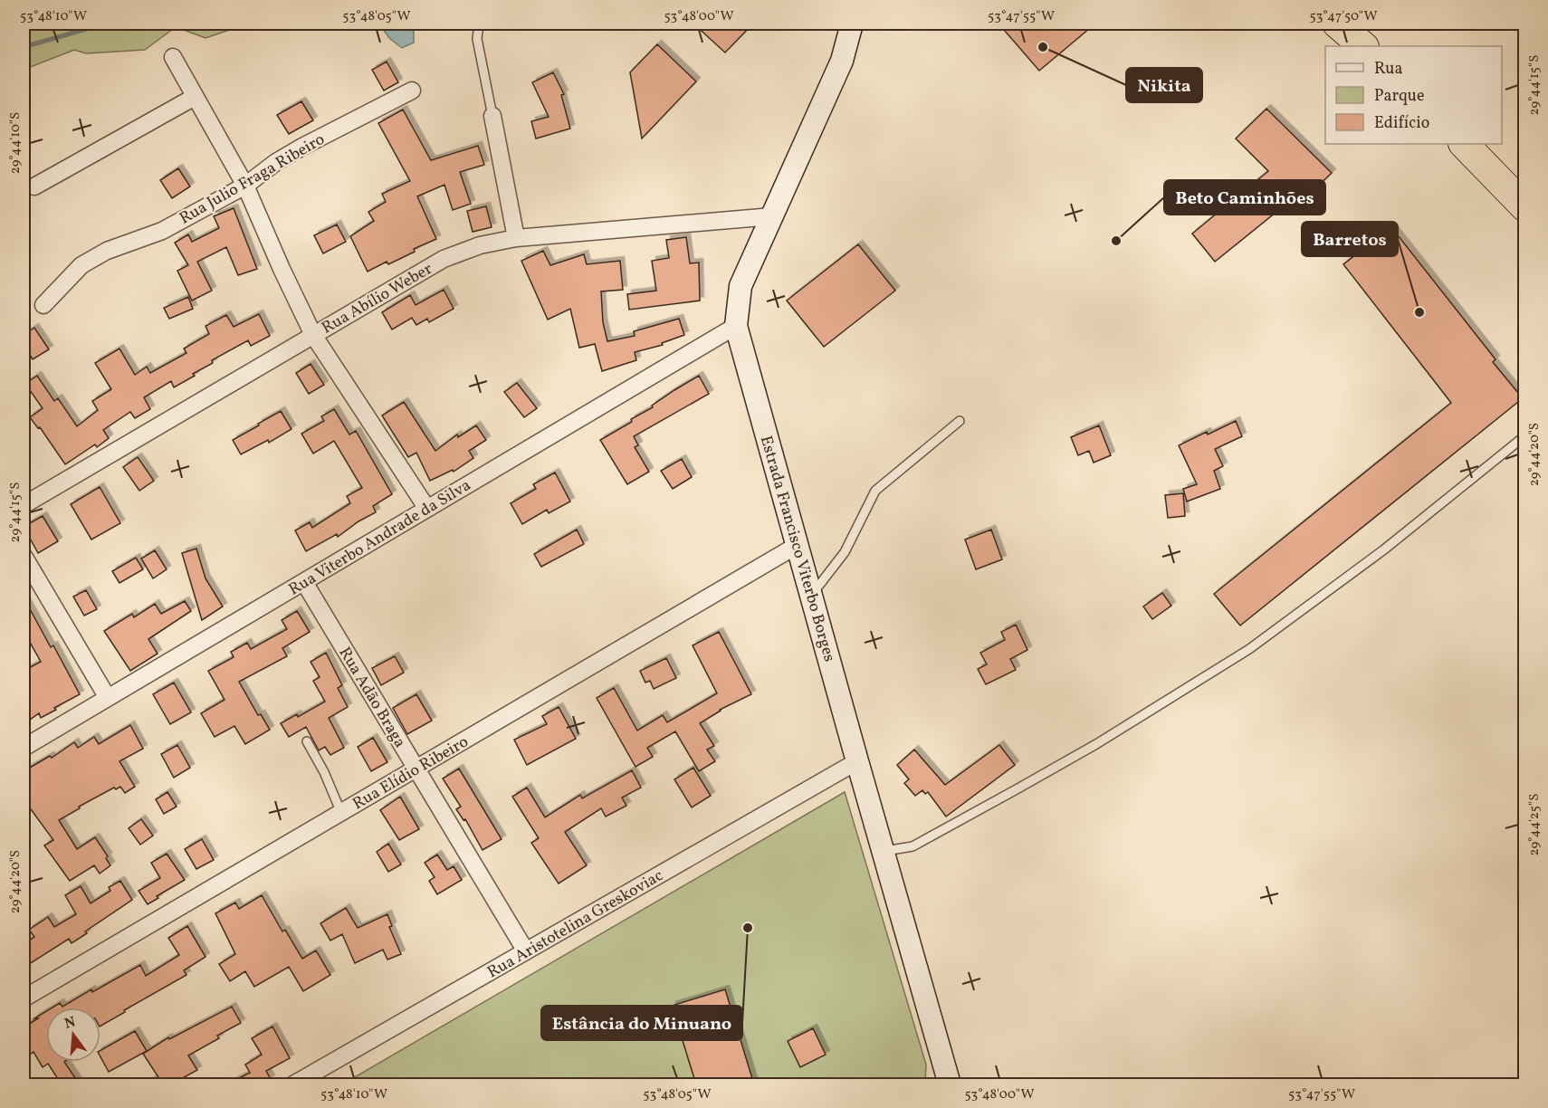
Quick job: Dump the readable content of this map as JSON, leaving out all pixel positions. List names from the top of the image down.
{
  "streets": {
    "street": [
      "Rua Julio Fraga Ribeiro",
      "Rua Abílio Weber",
      "Rua Viterbo Andrade da Silva",
      "Estrada Francisco Viterbo Borges",
      "Rua Adão Braga",
      "Rua Elídio Ribeiro",
      "Rua Aristotelina Greskoviac"
    ]
  },
  "crossings": [
    ["Rua Abílio Weber", "Estrada Francisco Viterbo Borges"],
    ["Rua Viterbo Andrade da Silva", "Estrada Francisco Viterbo Borges"],
    ["Rua Viterbo Andrade da Silva", "Rua Adão Braga"],
    ["Estrada Francisco Viterbo Borges", "Rua Elídio Ribeiro"],
    ["Estrada Francisco Viterbo Borges", "Rua Aristotelina Greskoviac"],
    ["Rua Adão Braga", "Rua Elídio Ribeiro"],
    ["Rua Adão Braga", "Rua Aristotelina Greskoviac"]
  ],
  "places": [
    "Nikita",
    "Beto Caminhões",
    "Barretos",
    "Estância do Minuano"
  ],
  "legend": ["Rua", "Parque", "Edifício"],
  "north": "top",
  "coordinates": [
    "53°48'10\"W",
    "53°48'05\"W",
    "53°48'00\"W",
    "53°47'55\"W",
    "53°47'50\"W",
    "29°44'15\"S",
    "29°44'10\"S",
    "29°44'20\"S",
    "29°44'25\"S"
  ]
}
